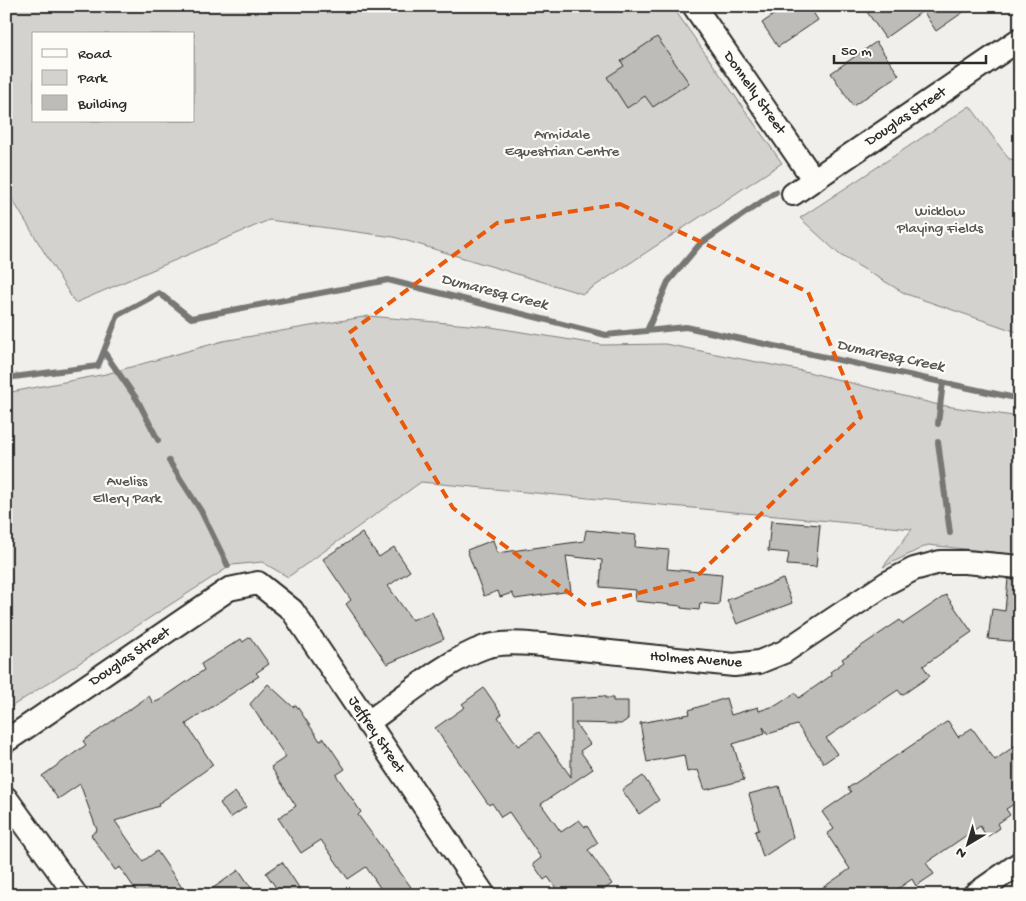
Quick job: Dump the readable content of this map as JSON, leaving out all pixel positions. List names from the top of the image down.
{
  "streets": {
    "street": [
      "Donnelly Street",
      "Douglas Street",
      "Holmes Avenue",
      "Jeffrey Street"
    ]
  },
  "crossings": [
    ["Donnelly Street", "Douglas Street"],
    ["Douglas Street", "Jeffrey Street"],
    ["Holmes Avenue", "Jeffrey Street"]
  ],
  "water": ["Dumaresq Creek"],
  "parks": ["Armidale Equestrian Centre", "Wicklow Playing Fields", "Aveliss Ellery Park"],
  "legend": ["Road", "Park", "Building"],
  "scale_bar": "50 m",
  "north": "bottom left"
}
